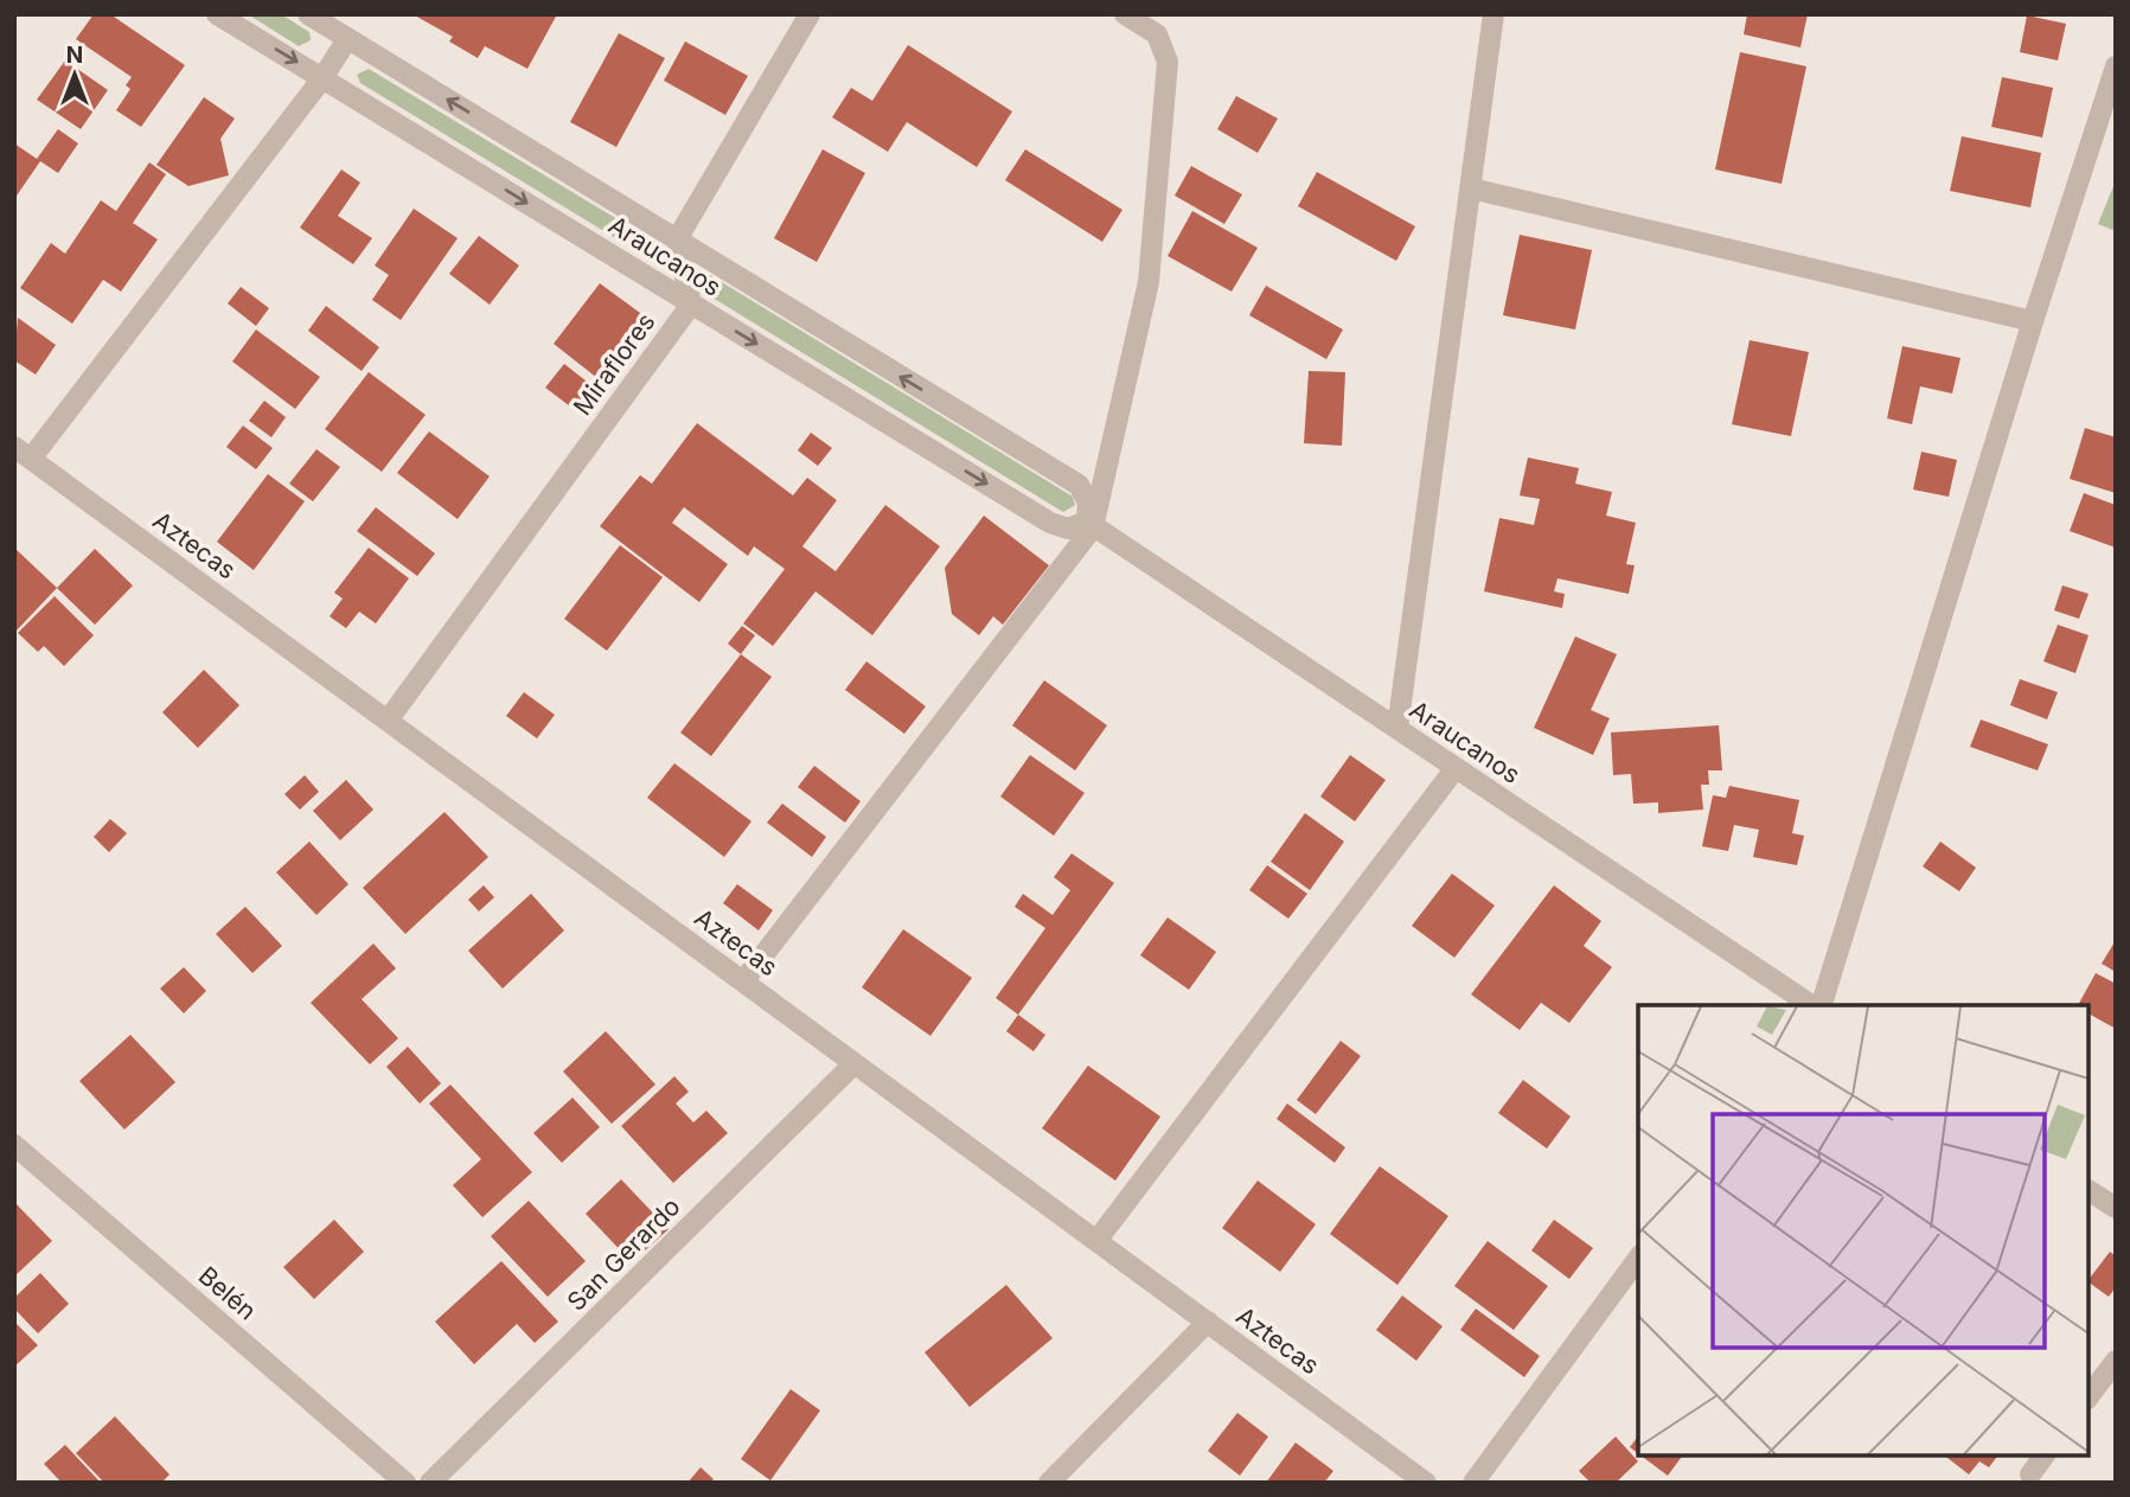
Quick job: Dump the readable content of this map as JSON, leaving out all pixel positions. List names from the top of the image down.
{
  "streets": {
    "street": [
      "Araucanos",
      "Miraflores",
      "Aztecas",
      "San Gerardo",
      "Belén"
    ]
  },
  "crossings": [
    ["Araucanos", "Miraflores"],
    ["Miraflores", "Aztecas"],
    ["Aztecas", "San Gerardo"]
  ],
  "north": "top"
}
